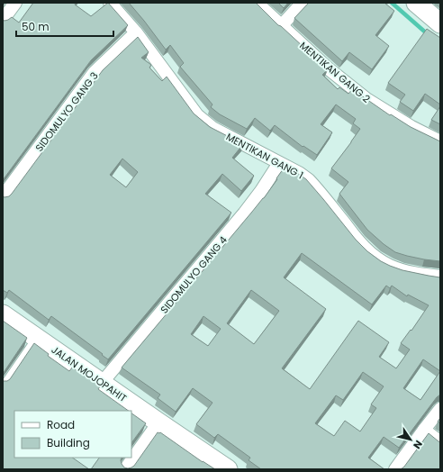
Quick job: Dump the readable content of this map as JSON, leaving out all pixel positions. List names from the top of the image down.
{
  "streets": {
    "main road": ["JALAN MOJOPAHIT"],
    "street": [
      "MENTIKAN GANG 2",
      "SIDOMULYO GANG 3",
      "MENTIKAN GANG 1",
      "SIDOMULYO GANG 4"
    ]
  },
  "crossings": [
    ["SIDOMULYO GANG 3", "MENTIKAN GANG 1"],
    ["MENTIKAN GANG 1", "SIDOMULYO GANG 4"],
    ["SIDOMULYO GANG 4", "JALAN MOJOPAHIT"]
  ],
  "legend": ["Road", "Building"],
  "scale_bar": "50 m",
  "north": "bottom right"
}
